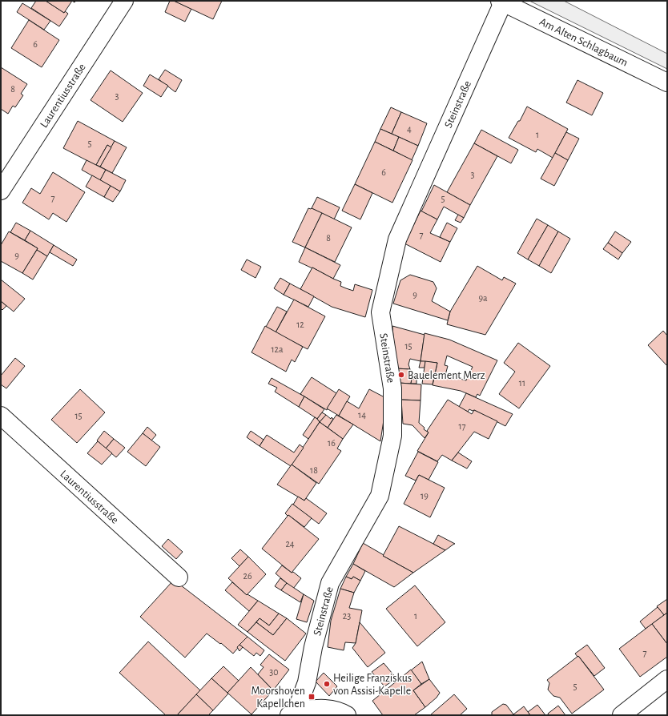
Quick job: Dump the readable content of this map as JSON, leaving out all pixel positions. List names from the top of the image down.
{
  "streets": {
    "street": ["Am Alten Schlagbaum", "Laurentiusstraße", "Steinstraße"]
  },
  "crossings": [
    ["Am Alten Schlagbaum", "Steinstraße"]
  ],
  "places": {
    "other": ["Bauelement Merz", "Heilige Franziskus von Assisi-Kapelle"],
    "transit": ["Moorshoven Kapellchen"]
  },
  "house_numbers": [
    "6",
    "8",
    "3",
    "4",
    "1",
    "5",
    "6",
    "3",
    "7",
    "5",
    "7",
    "8",
    "9",
    "9",
    "9a",
    "12",
    "15",
    "12a",
    "11",
    "14",
    "15",
    "17",
    "16",
    "18",
    "19",
    "24",
    "26",
    "23",
    "1",
    "7",
    "30",
    "5"
  ]
}
